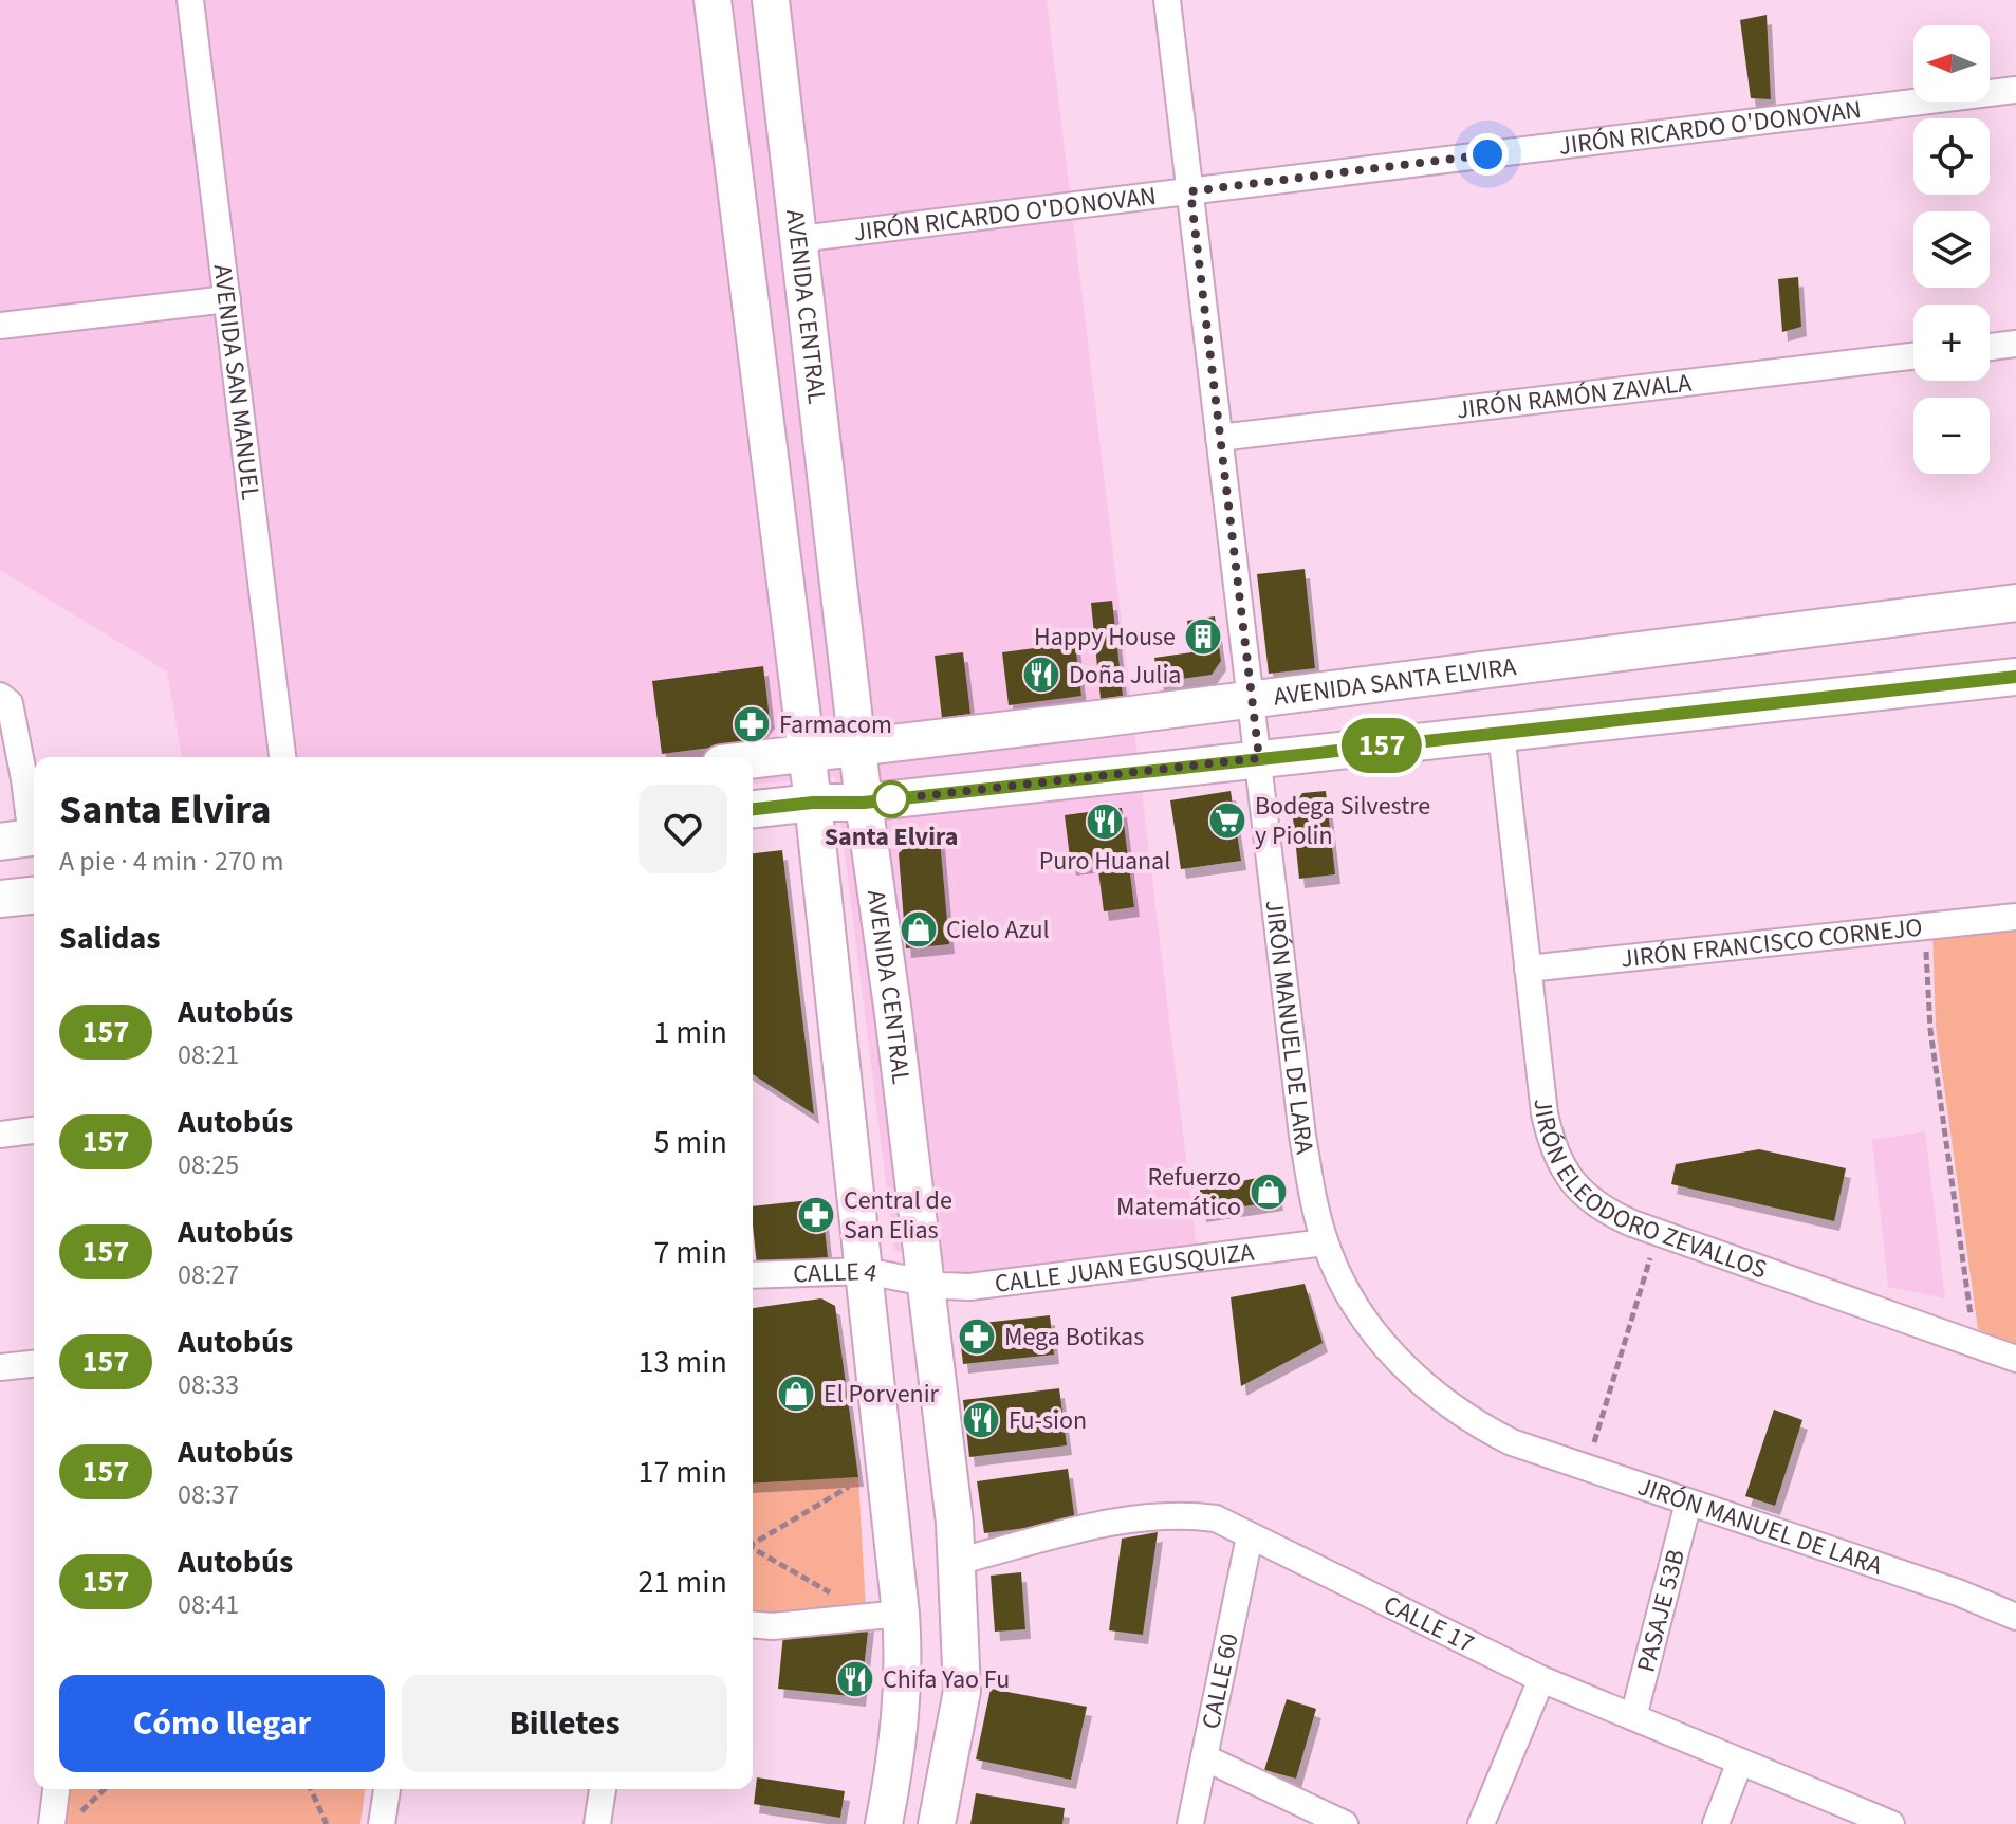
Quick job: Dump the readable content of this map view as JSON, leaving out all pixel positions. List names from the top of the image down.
{
  "streets": {
    "main road": ["AVENIDA CENTRAL", "AVENIDA SANTA ELVIRA"],
    "street": [
      "JIRÓN RICARDO O'DONOVAN",
      "AVENIDA SAN MANUEL",
      "JIRÓN RAMÓN ZAVALA",
      "JIRÓN FRANCISCO CORNEJO",
      "JIRÓN MANUEL DE LARA",
      "JIRÓN ELEODORO ZEVALLOS",
      "CALLE JUAN EGUSQUIZA",
      "CALLE 4",
      "PASAJE 53B",
      "CALLE 17",
      "CALLE 60"
    ]
  },
  "crossings": [
    ["JIRÓN RICARDO O'DONOVAN", "AVENIDA CENTRAL"],
    ["JIRÓN RICARDO O'DONOVAN", "JIRÓN MANUEL DE LARA"],
    ["AVENIDA CENTRAL", "AVENIDA SANTA ELVIRA"],
    ["AVENIDA CENTRAL", "CALLE JUAN EGUSQUIZA"],
    ["AVENIDA CENTRAL", "CALLE 4"],
    ["AVENIDA CENTRAL", "CALLE 17"],
    ["JIRÓN RAMÓN ZAVALA", "JIRÓN MANUEL DE LARA"],
    ["AVENIDA SANTA ELVIRA", "JIRÓN MANUEL DE LARA"],
    ["JIRÓN FRANCISCO CORNEJO", "JIRÓN ELEODORO ZEVALLOS"],
    ["JIRÓN MANUEL DE LARA", "CALLE JUAN EGUSQUIZA"],
    ["JIRÓN MANUEL DE LARA", "PASAJE 53B"],
    ["CALLE JUAN EGUSQUIZA", "CALLE 4"],
    ["PASAJE 53B", "CALLE 17"],
    ["CALLE 17", "CALLE 60"]
  ],
  "places": {
    "building": ["Happy House"],
    "restaurant": [
      "Doña Julia",
      "Puro Huanal",
      "Fu-sion",
      "Chifa Yao Fu"
    ],
    "pharmacy": ["Farmacom", "Central de San Elias", "Mega Botikas"],
    "other": ["Santa Elvira"],
    "supermarket": ["Bodega Silvestre y Piolin"],
    "shop": ["Cielo Azul", "Refuerzo Matemático", "El Porvenir"]
  },
  "lines": ["bus line 157"],
  "north": "left",
  "page": {
    "on_map": "157",
    "map_buttons": ["+", "−"],
    "heading": [
      ["Santa Elvira", "A pie · 4 min · 270 m"],
      "Salidas"
    ],
    "list": [
      {
        "mark": "157",
        "name": "Autobús",
        "note": "08:21",
        "value": "1 min"
      },
      {
        "mark": "157",
        "name": "Autobús",
        "note": "08:25",
        "value": "5 min"
      },
      {
        "mark": "157",
        "name": "Autobús",
        "note": "08:27",
        "value": "7 min"
      },
      {
        "mark": "157",
        "name": "Autobús",
        "note": "08:33",
        "value": "13 min"
      },
      {
        "mark": "157",
        "name": "Autobús",
        "note": "08:37",
        "value": "17 min"
      },
      {
        "mark": "157",
        "name": "Autobús",
        "note": "08:41",
        "value": "21 min"
      }
    ],
    "buttons": ["Cómo llegar", "Billetes"]
  }
}
